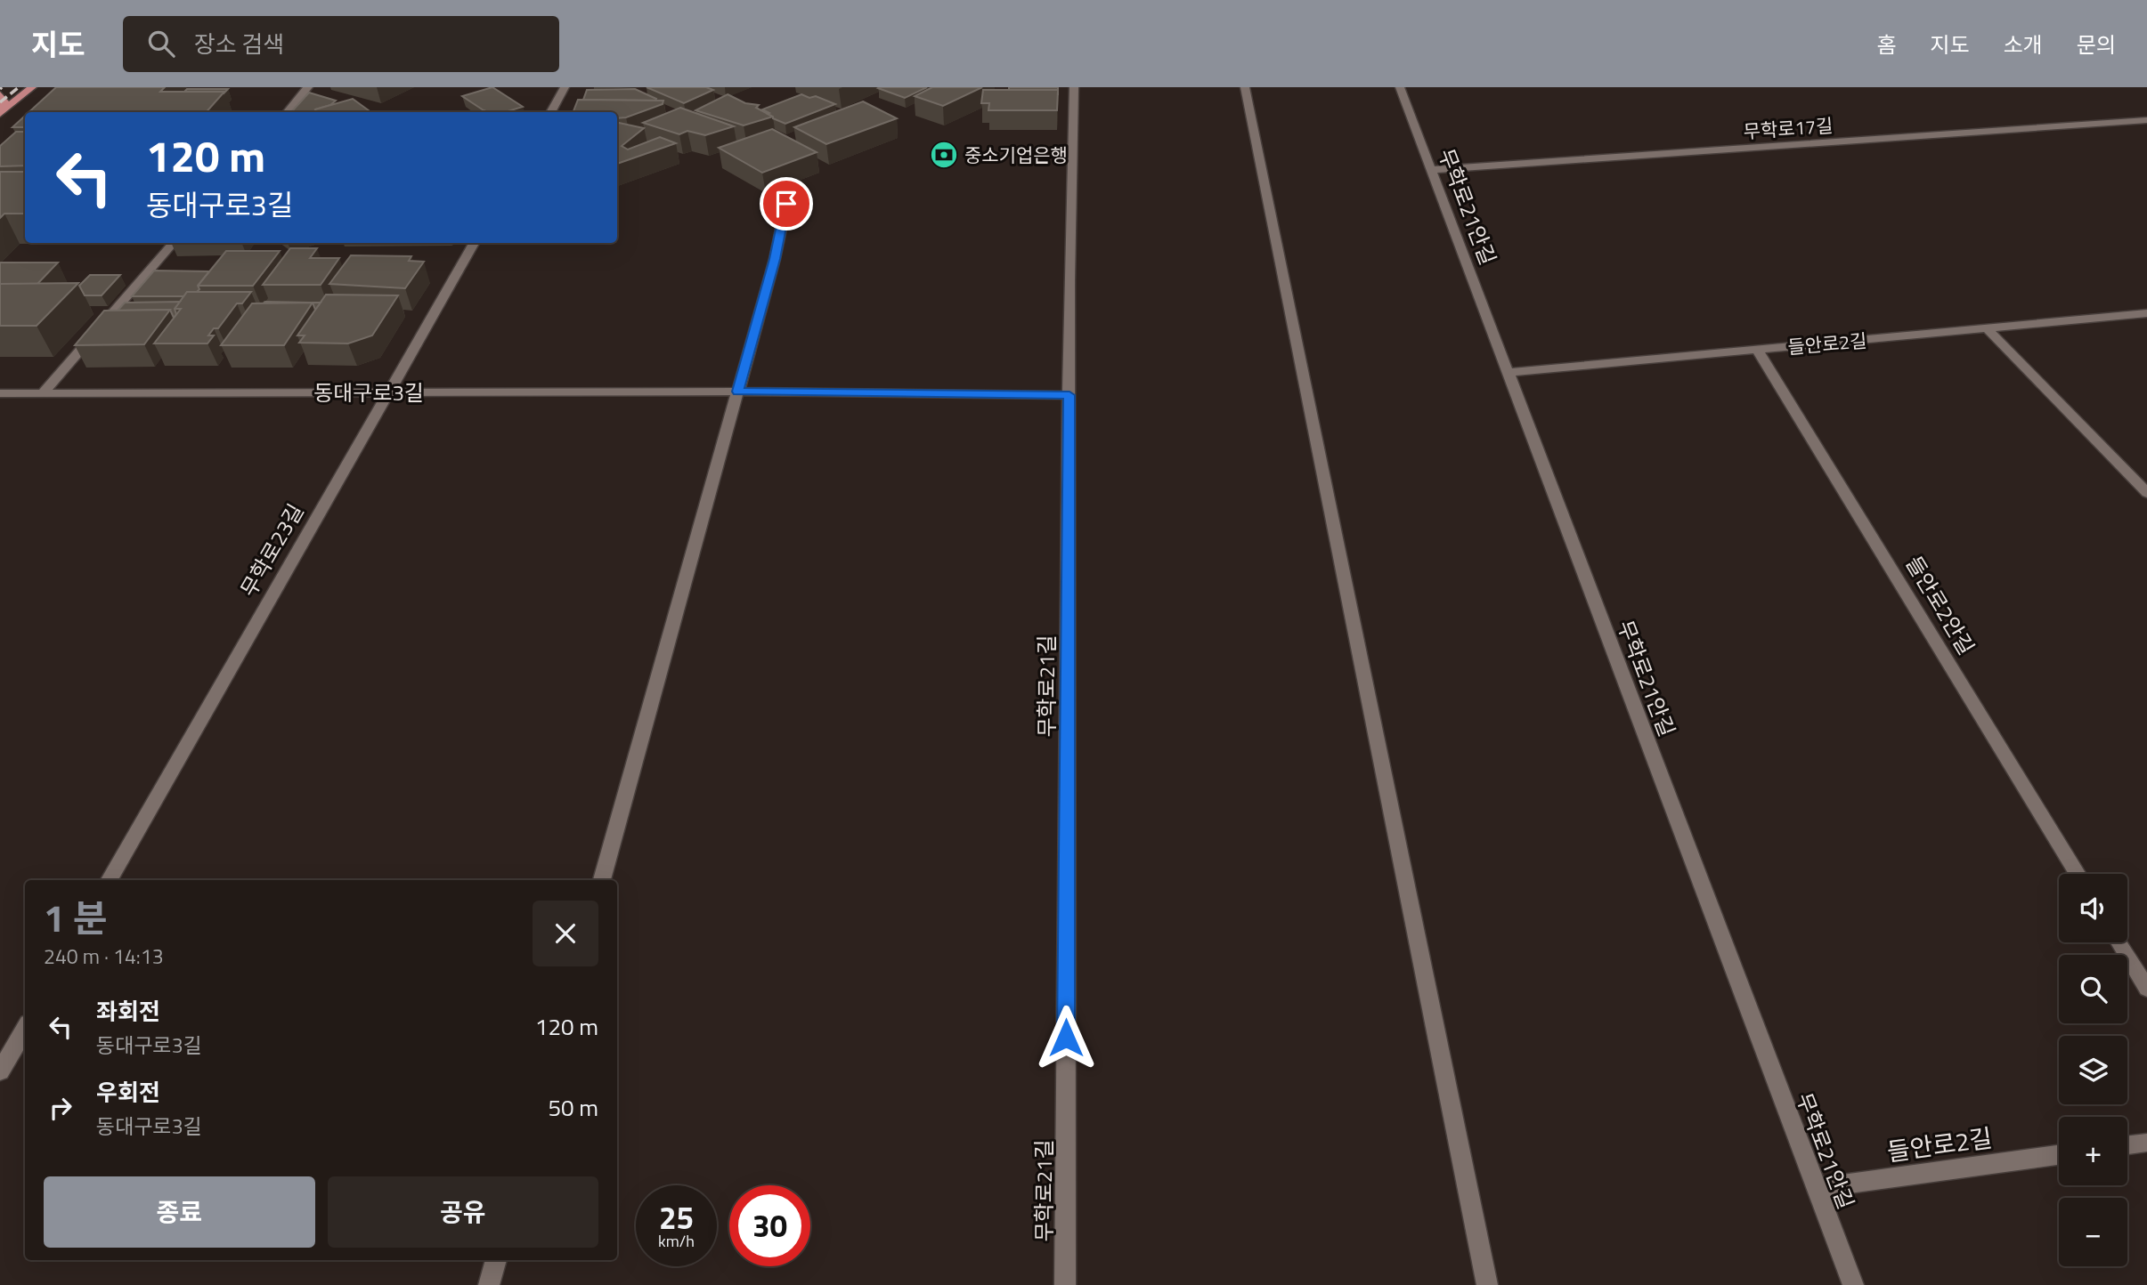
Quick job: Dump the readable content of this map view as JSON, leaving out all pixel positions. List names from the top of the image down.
{
  "streets": {
    "street": [
      "무학로17길",
      "무학로21안길",
      "들안로2길",
      "동대구로3길",
      "무학로23길",
      "들안로2안길",
      "무학로21길"
    ]
  },
  "crossings": [
    ["무학로17길", "무학로21안길"],
    ["무학로21안길", "들안로2길"],
    ["들안로2길", "들안로2안길"],
    ["동대구로3길", "무학로23길"],
    ["동대구로3길", "무학로21길"]
  ],
  "places": {
    "bank": ["중소기업은행"]
  },
  "page": {
    "header": "지도",
    "search": "장소 검색",
    "nav": [
      "홈",
      "지도",
      "소개",
      "문의"
    ],
    "turn": ["120 m", "동대구로3길"],
    "map_buttons": ["+", "−"],
    "heading": ["1 분", "240 m · 14:13"],
    "list": [
      {
        "name": "좌회전",
        "note": "동대구로3길",
        "value": "120 m"
      },
      {
        "name": "우회전",
        "note": "동대구로3길",
        "value": "50 m"
      }
    ],
    "buttons": ["종료", "공유"],
    "speed": "25 km/h",
    "limit": "30"
  }
}
